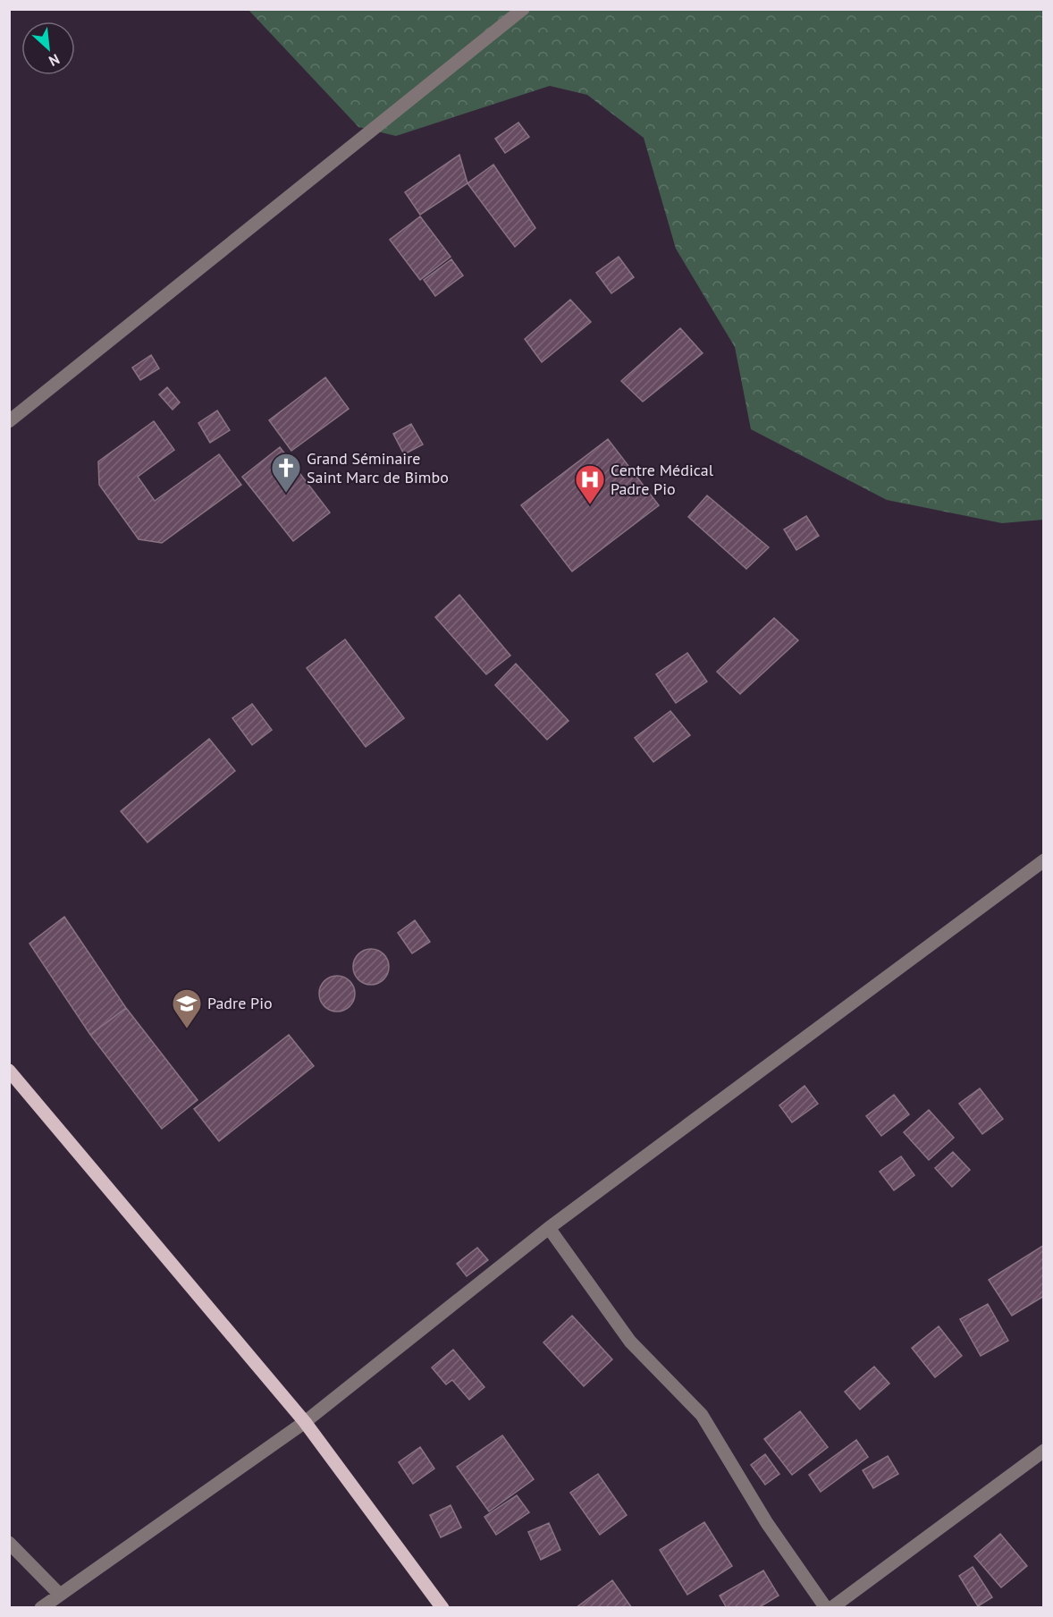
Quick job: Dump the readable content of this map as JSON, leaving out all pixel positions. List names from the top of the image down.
{
  "places": {
    "church": ["Grand Séminaire Saint Marc de Bimbo"],
    "hospital": ["Centre Médical Padre Pio"],
    "school or university": ["Padre Pio"]
  },
  "north": "bottom right"
}
